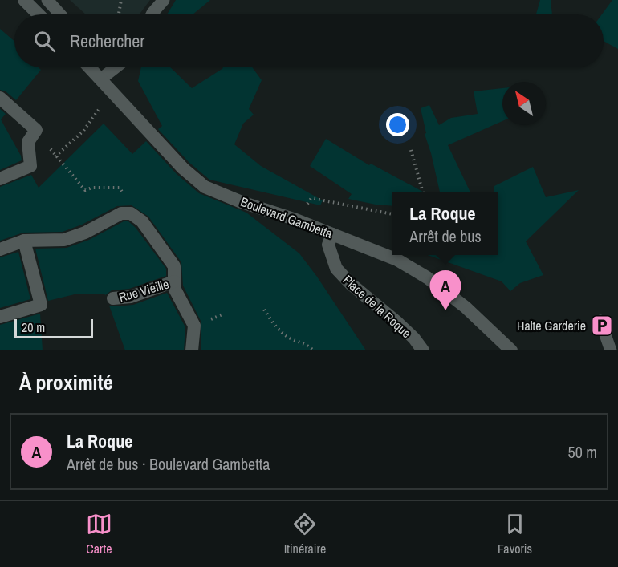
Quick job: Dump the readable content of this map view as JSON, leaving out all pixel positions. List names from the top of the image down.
{
  "streets": {
    "street": ["Boulevard Gambetta", "Rue Vieille", "Place de la Roque"]
  },
  "crossings": [
    ["Boulevard Gambetta", "Place de la Roque"]
  ],
  "places": {
    "parking": ["Halte Garderie"]
  },
  "scale_bar": "20 m",
  "north": "top left",
  "page": {
    "search": "Rechercher",
    "popup": ["La Roque", "Arrêt de bus"],
    "pins": "A",
    "scale": "20 m",
    "heading": "À proximité",
    "list": [
      {
        "mark": "A",
        "name": "La Roque",
        "note": "Arrêt de bus · Boulevard Gambetta",
        "value": "50 m"
      }
    ],
    "nav": ["Carte", "Itinéraire", "Favoris"]
  }
}
